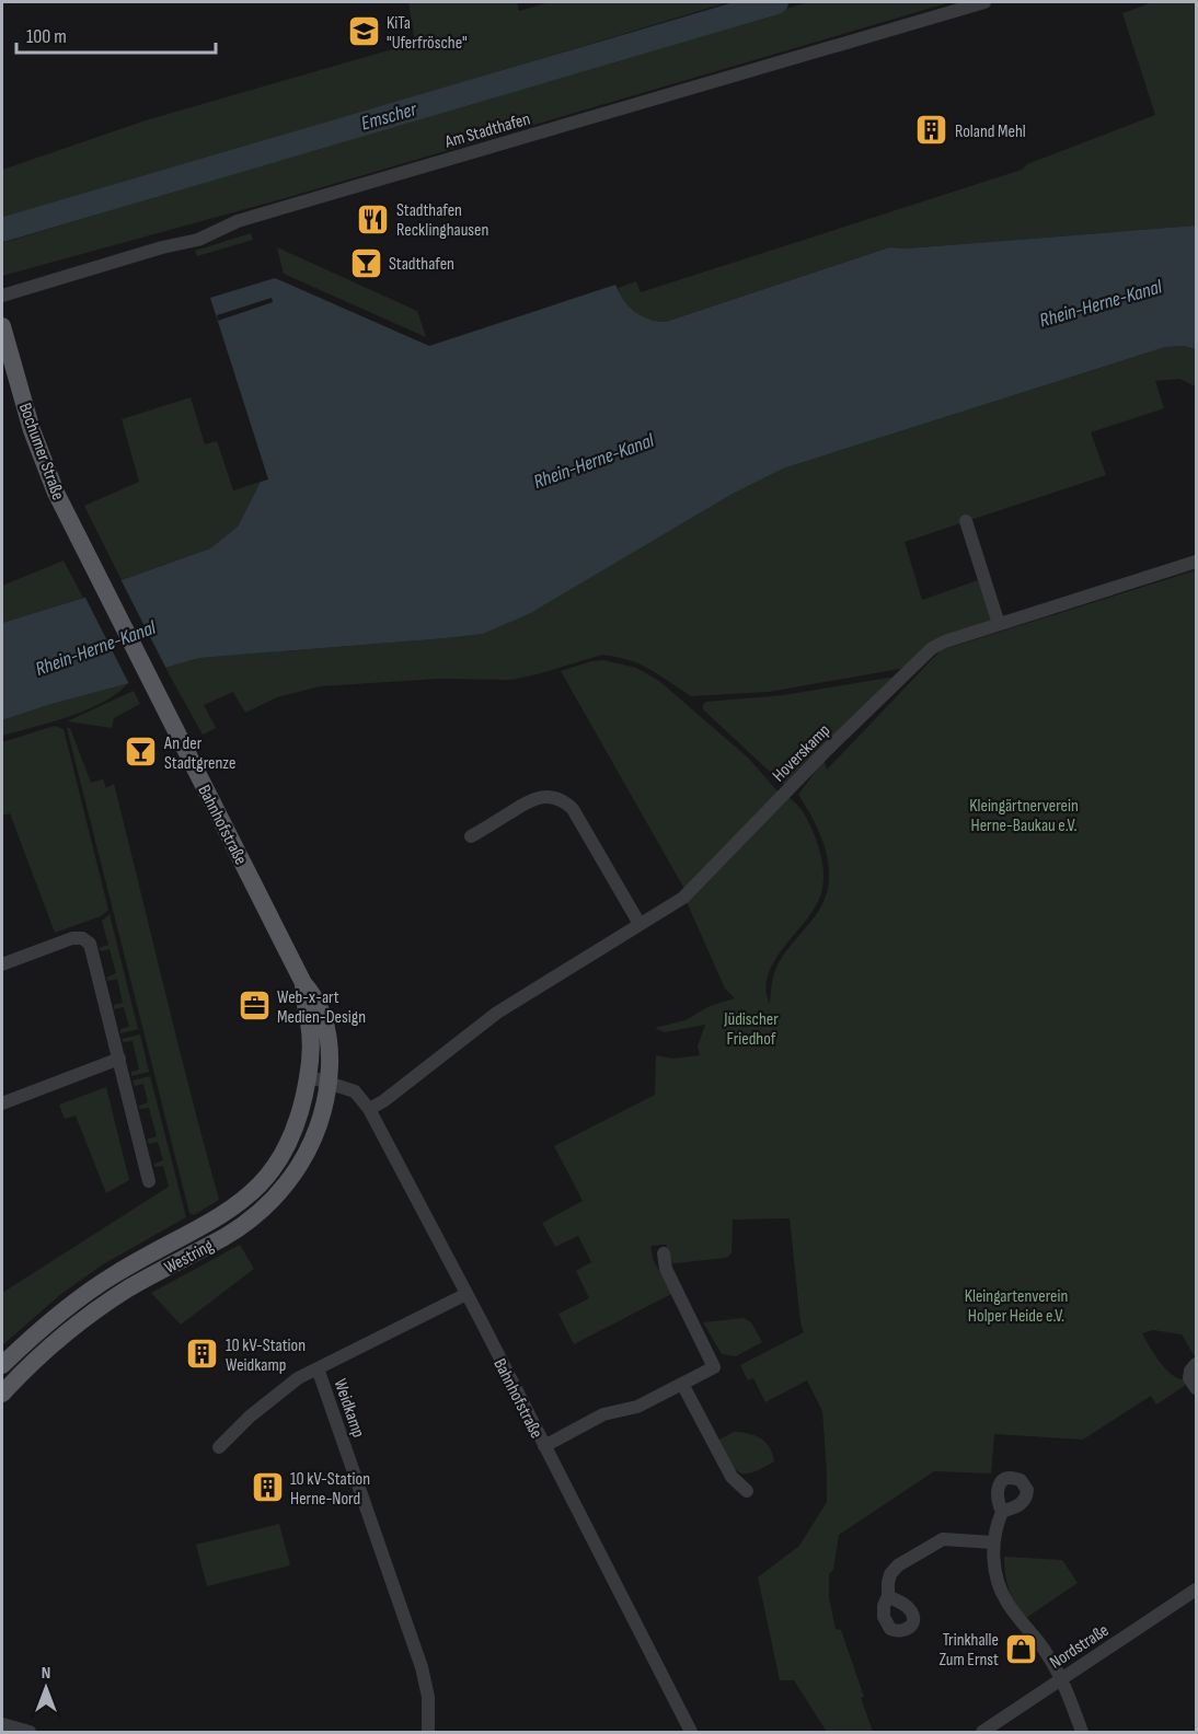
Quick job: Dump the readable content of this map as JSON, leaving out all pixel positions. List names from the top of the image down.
{
  "streets": {
    "main road": ["Bochumer Straße", "Bahnhofstraße", "Westring"],
    "street": [
      "Am Stadthafen",
      "Hoverskamp",
      "Weidkamp",
      "Nordstraße"
    ]
  },
  "crossings": [
    ["Bochumer Straße", "Bahnhofstraße"],
    ["Hoverskamp", "Bahnhofstraße"],
    ["Bahnhofstraße", "Westring"],
    ["Bahnhofstraße", "Weidkamp"]
  ],
  "water": ["Emscher", "Rhein-Herne-Kanal"],
  "parks": ["Kleingärtnerverein Herne-Baukau e.V.", "Jüdischer Friedhof", "Kleingartenverein Holper Heide e.V."],
  "places": {
    "school or university": ["KiTa \"Uferfrösche\""],
    "building": ["Roland Mehl", "10 kV-Station Weidkamp", "10 kV-Station Herne-Nord"],
    "restaurant": ["Stadthafen Recklinghausen"],
    "bar": ["Stadthafen", "An der Stadtgrenze"],
    "office": ["Web-x-art Medien-Design"],
    "shop": ["Trinkhalle Zum Ernst"]
  },
  "scale_bar": "100 m",
  "north": "top"
}
